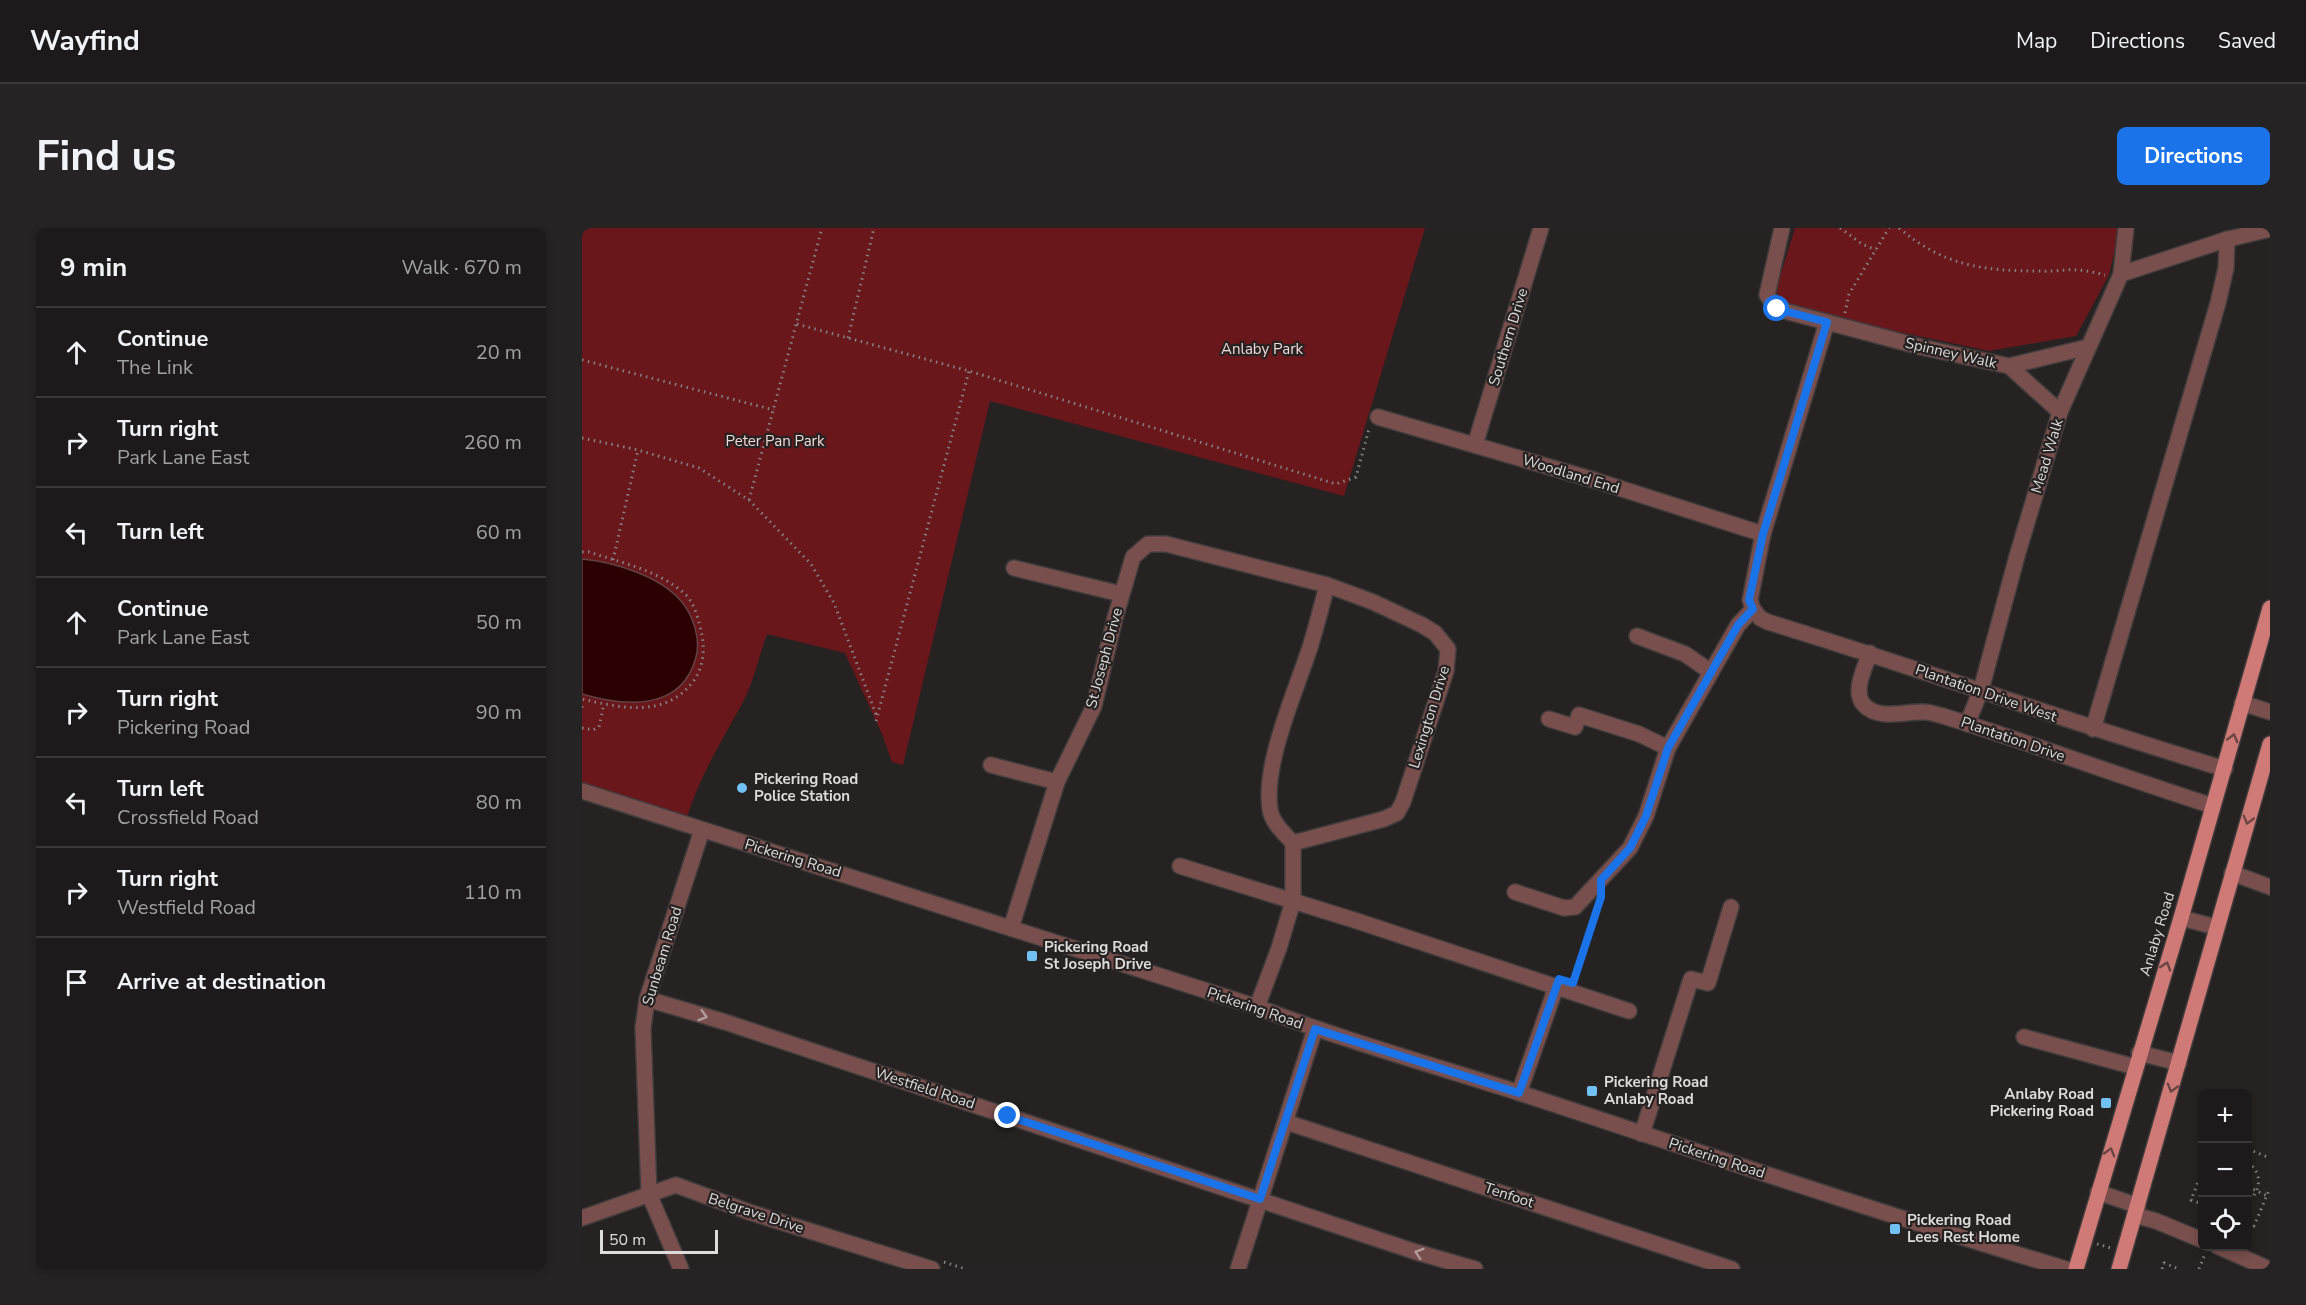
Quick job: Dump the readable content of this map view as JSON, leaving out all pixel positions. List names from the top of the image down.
{
  "streets": {
    "main road": ["Anlaby Road"],
    "street": [
      "Southern Drive",
      "Spinney Walk",
      "Mead Walk",
      "Woodland End",
      "St Joseph Drive",
      "Plantation Drive West",
      "Lexington Drive",
      "Plantation Drive",
      "Pickering Road",
      "Sunbeam Road",
      "Westfield Road",
      "Tenfoot",
      "Belgrave Drive"
    ]
  },
  "crossings": [
    ["Southern Drive", "Woodland End"],
    ["Spinney Walk", "Mead Walk"],
    ["Mead Walk", "Plantation Drive West"],
    ["Mead Walk", "Plantation Drive"],
    ["St Joseph Drive", "Lexington Drive"],
    ["St Joseph Drive", "Pickering Road"],
    ["Plantation Drive West", "Plantation Drive"],
    ["Plantation Drive West", "Anlaby Road"],
    ["Plantation Drive", "Anlaby Road"],
    ["Pickering Road", "Sunbeam Road"],
    ["Sunbeam Road", "Westfield Road"],
    ["Sunbeam Road", "Belgrave Drive"]
  ],
  "parks": ["Anlaby Park", "Peter Pan Park"],
  "places": {
    "other": ["Pickering Road Police Station"],
    "transit": [
      "Pickering Road St Joseph Drive",
      "Pickering Road Anlaby Road",
      "Anlaby Road Pickering Road",
      "Pickering Road Lees Rest Home"
    ]
  },
  "scale_bar": "50 m",
  "page": {
    "header": "Wayfind",
    "nav": ["Map", "Directions", "Saved"],
    "buttons": "Directions",
    "title": "Find us",
    "heading": ["9 min", "Walk · 670 m"],
    "list": [
      ["Continue", "The Link", "20 m"],
      ["Turn right", "Park Lane East", "260 m"],
      ["Turn left", "60 m"],
      ["Continue", "Park Lane East", "50 m"],
      ["Turn right", "Pickering Road", "90 m"],
      ["Turn left", "Crossfield Road", "80 m"],
      ["Turn right", "Westfield Road", "110 m"],
      "Arrive at destination"
    ],
    "map_buttons": ["+", "−"],
    "scale": "50 m"
  }
}
